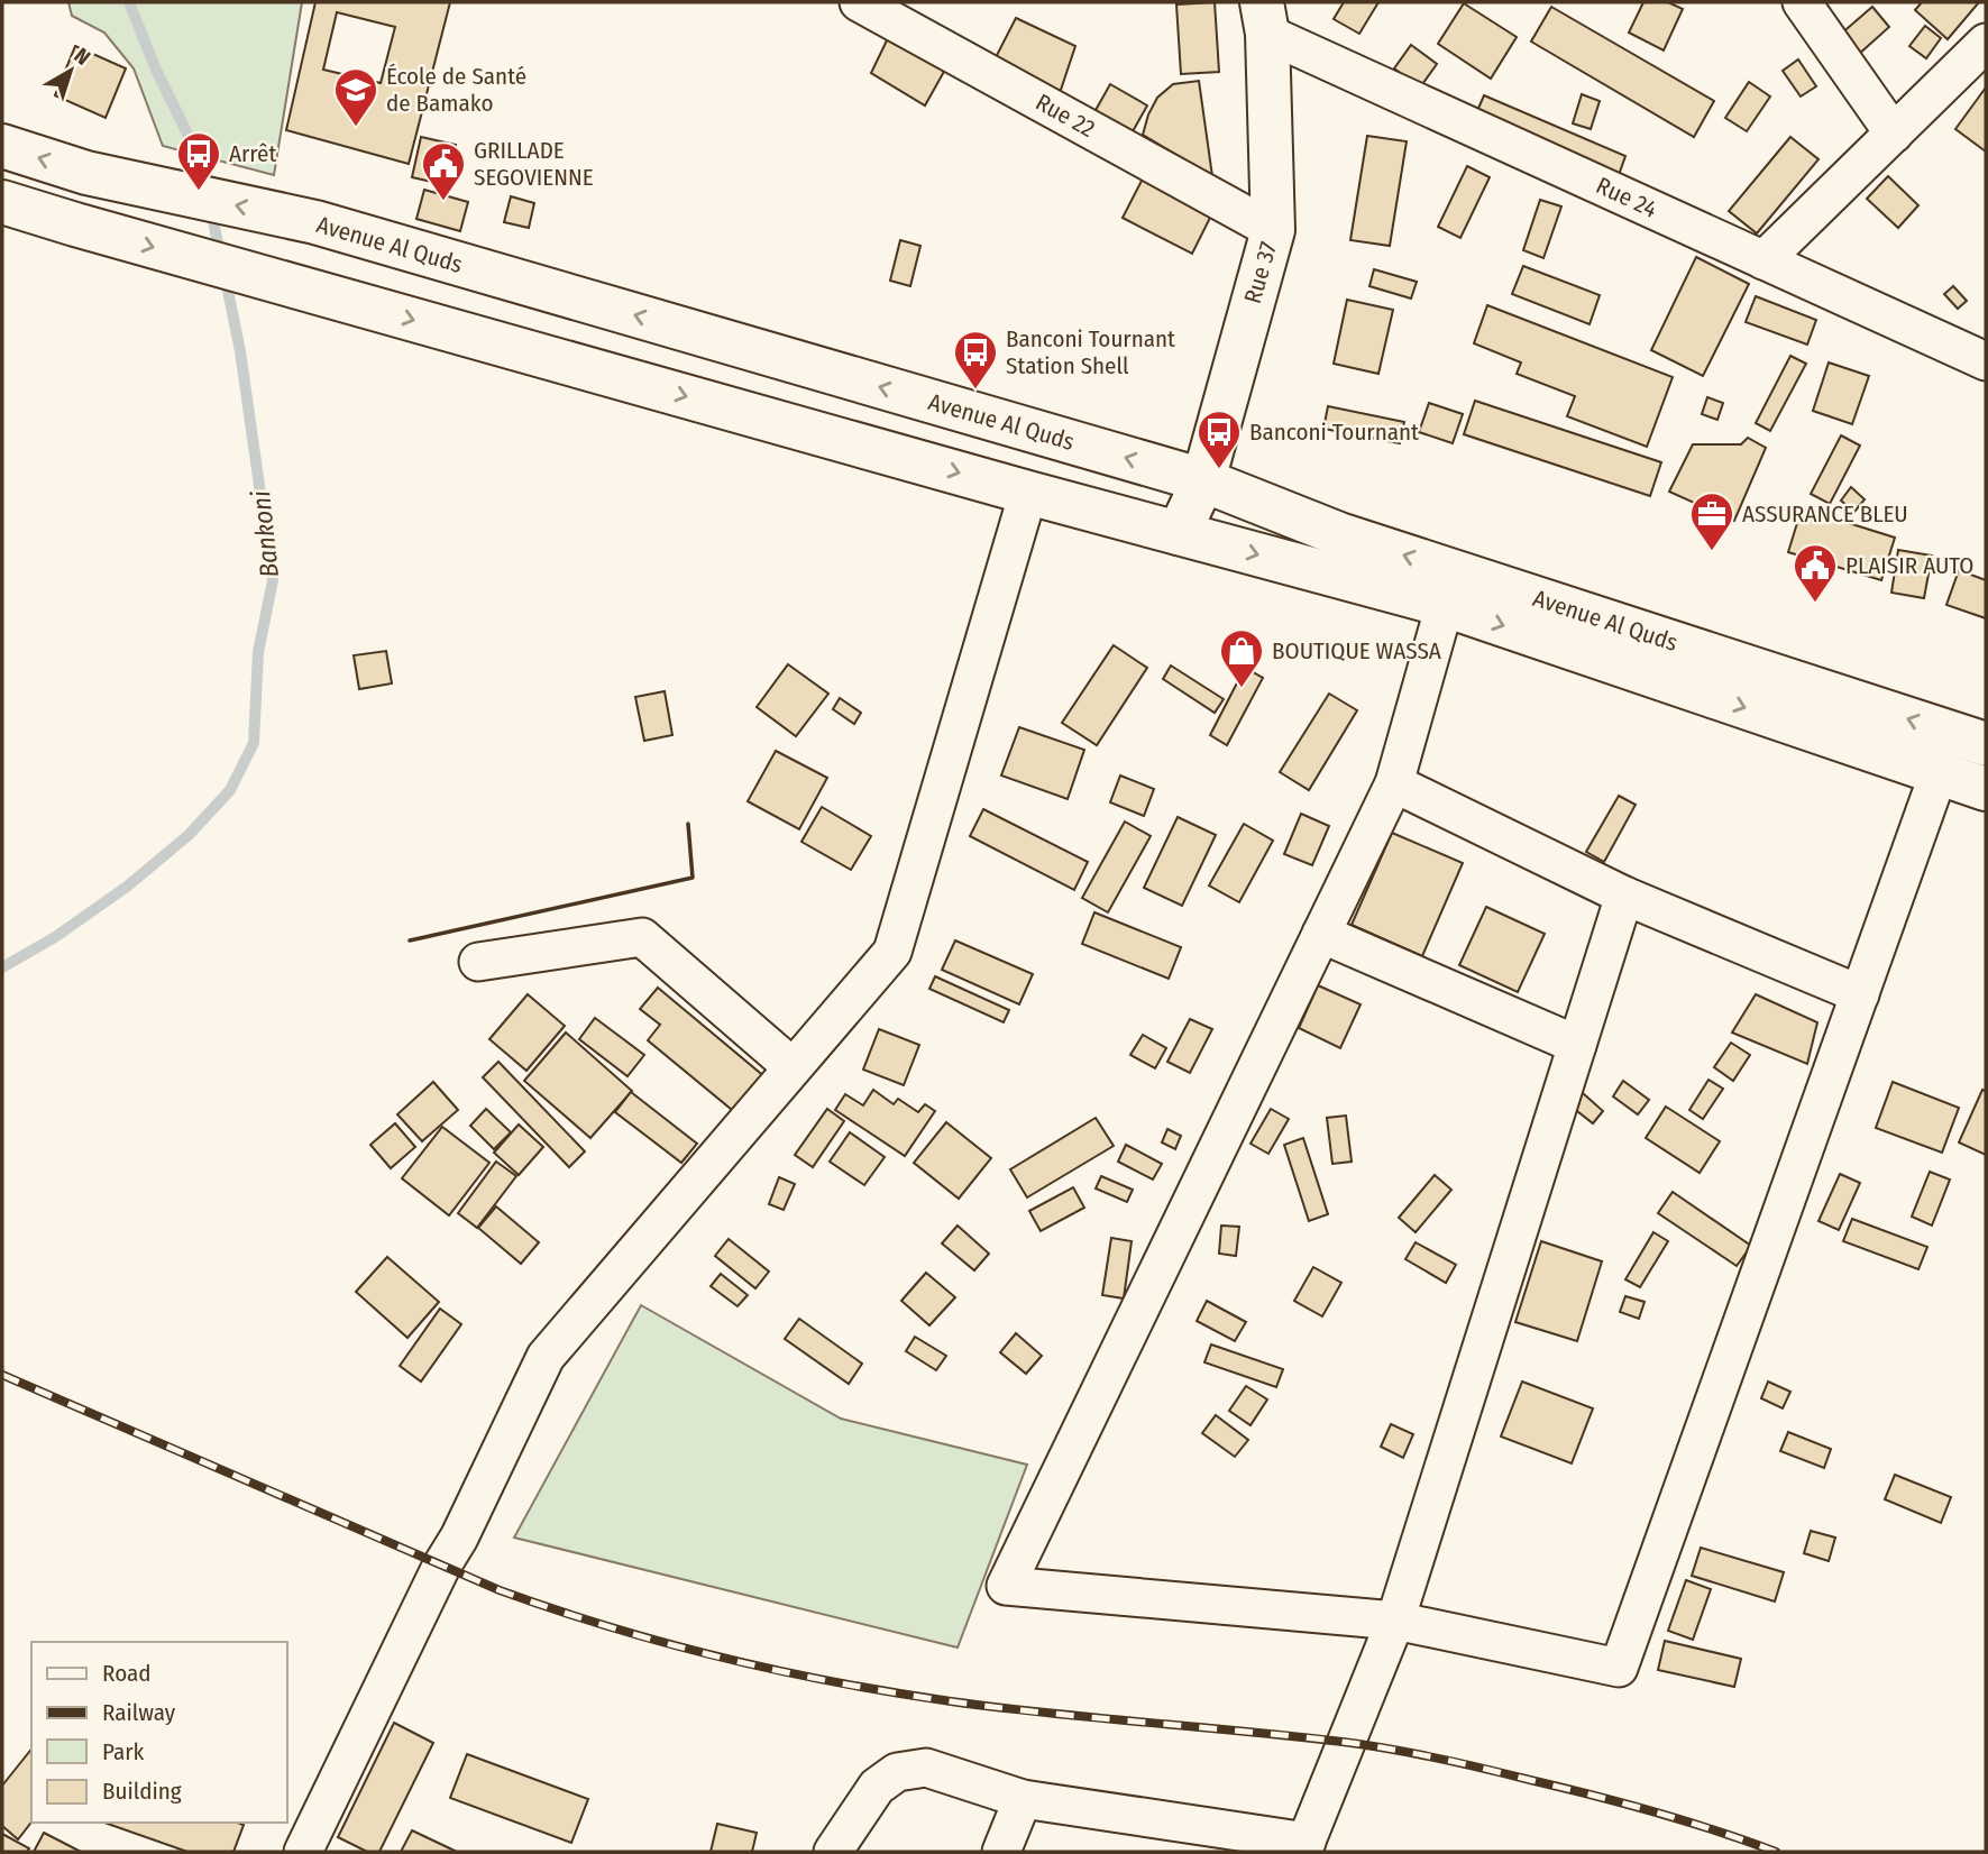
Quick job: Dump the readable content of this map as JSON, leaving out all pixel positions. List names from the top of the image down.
{
  "streets": {
    "main road": ["Avenue Al Quds", "Rue 37"],
    "street": ["Rue 22", "Rue 24"]
  },
  "crossings": [
    ["Rue 22", "Rue 37"],
    ["Rue 24", "Rue 37"],
    ["Avenue Al Quds", "Rue 37"]
  ],
  "water": ["Bankoni"],
  "places": {
    "school or university": ["École de Santé de Bamako"],
    "bus stop": ["Arrêt", "Banconi Tournant Station Shell", "Banconi Tournant"],
    "public building": ["GRILLADE SEGOVIENNE", "PLAISIR AUTO"],
    "office": ["ASSURANCE BLEU"],
    "shop": ["BOUTIQUE WASSA"]
  },
  "legend": [
    "Road",
    "Railway",
    "Park",
    "Building"
  ],
  "north": "top right"
}
